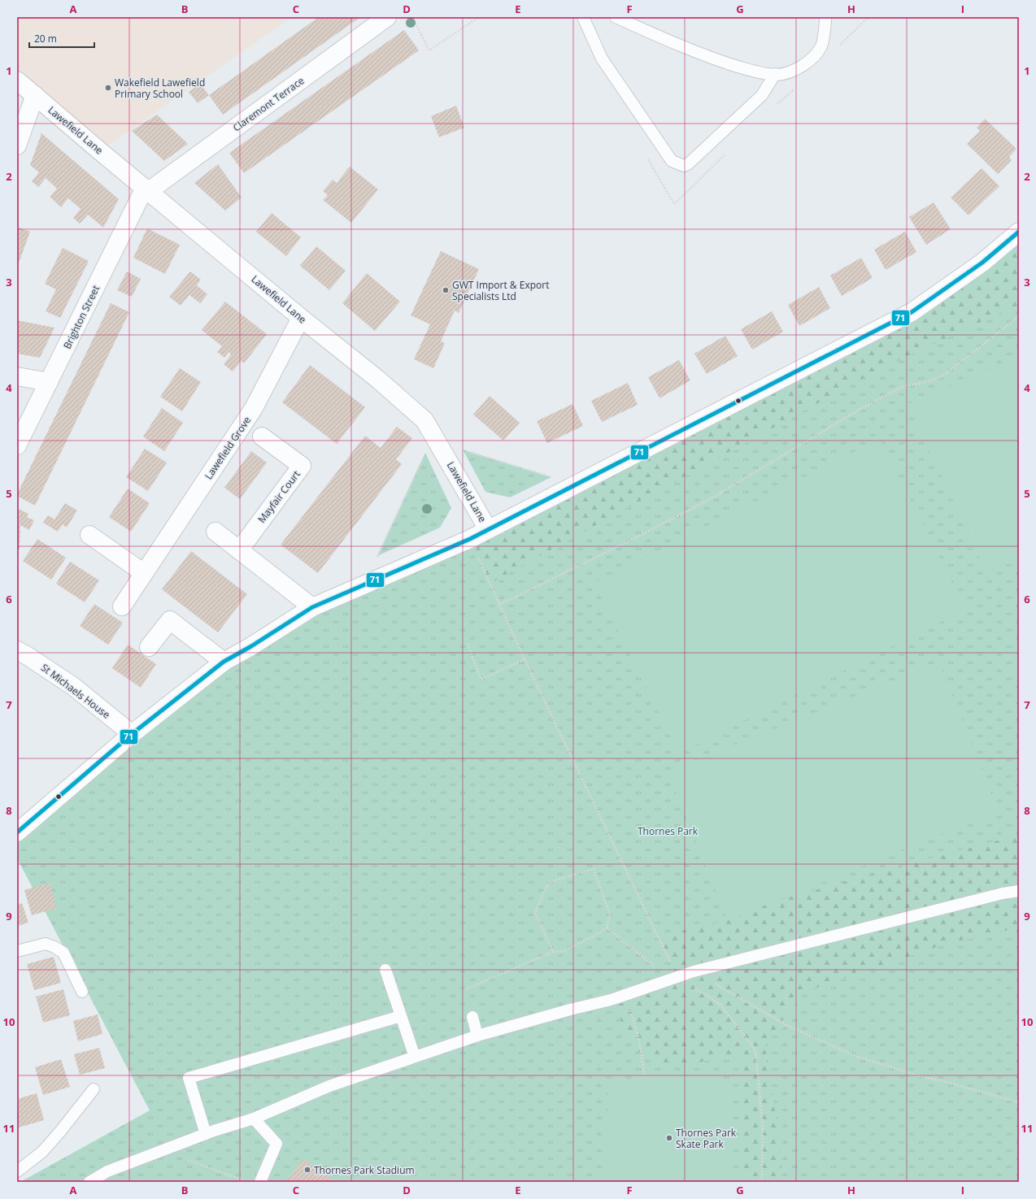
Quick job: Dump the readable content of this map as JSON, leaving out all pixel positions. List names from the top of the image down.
{
  "streets": {
    "street": [
      "Claremont Terrace",
      "Lawefield Lane",
      "Brighton Street",
      "Lawefield Grove",
      "Mayfair Court",
      "St Michaels House"
    ]
  },
  "crossings": [
    ["Claremont Terrace", "Lawefield Lane"],
    ["Claremont Terrace", "Brighton Street"],
    ["Lawefield Lane", "Brighton Street"],
    ["Lawefield Lane", "Lawefield Grove"]
  ],
  "parks": ["Thornes Park"],
  "places": [
    "Wakefield Lawefield Primary School",
    "GWT Import & Export Specialists Ltd",
    "Thornes Park Skate Park",
    "Thornes Park Stadium"
  ],
  "lines": ["transit line 71"],
  "scale_bar": "20 m",
  "grid": {
    "columns": [
      "A",
      "B",
      "C",
      "D",
      "E",
      "F",
      "G",
      "H",
      "I"
    ],
    "rows": [
      "1",
      "2",
      "3",
      "4",
      "5",
      "6",
      "7",
      "8",
      "9",
      "10",
      "11"
    ]
  }
}
